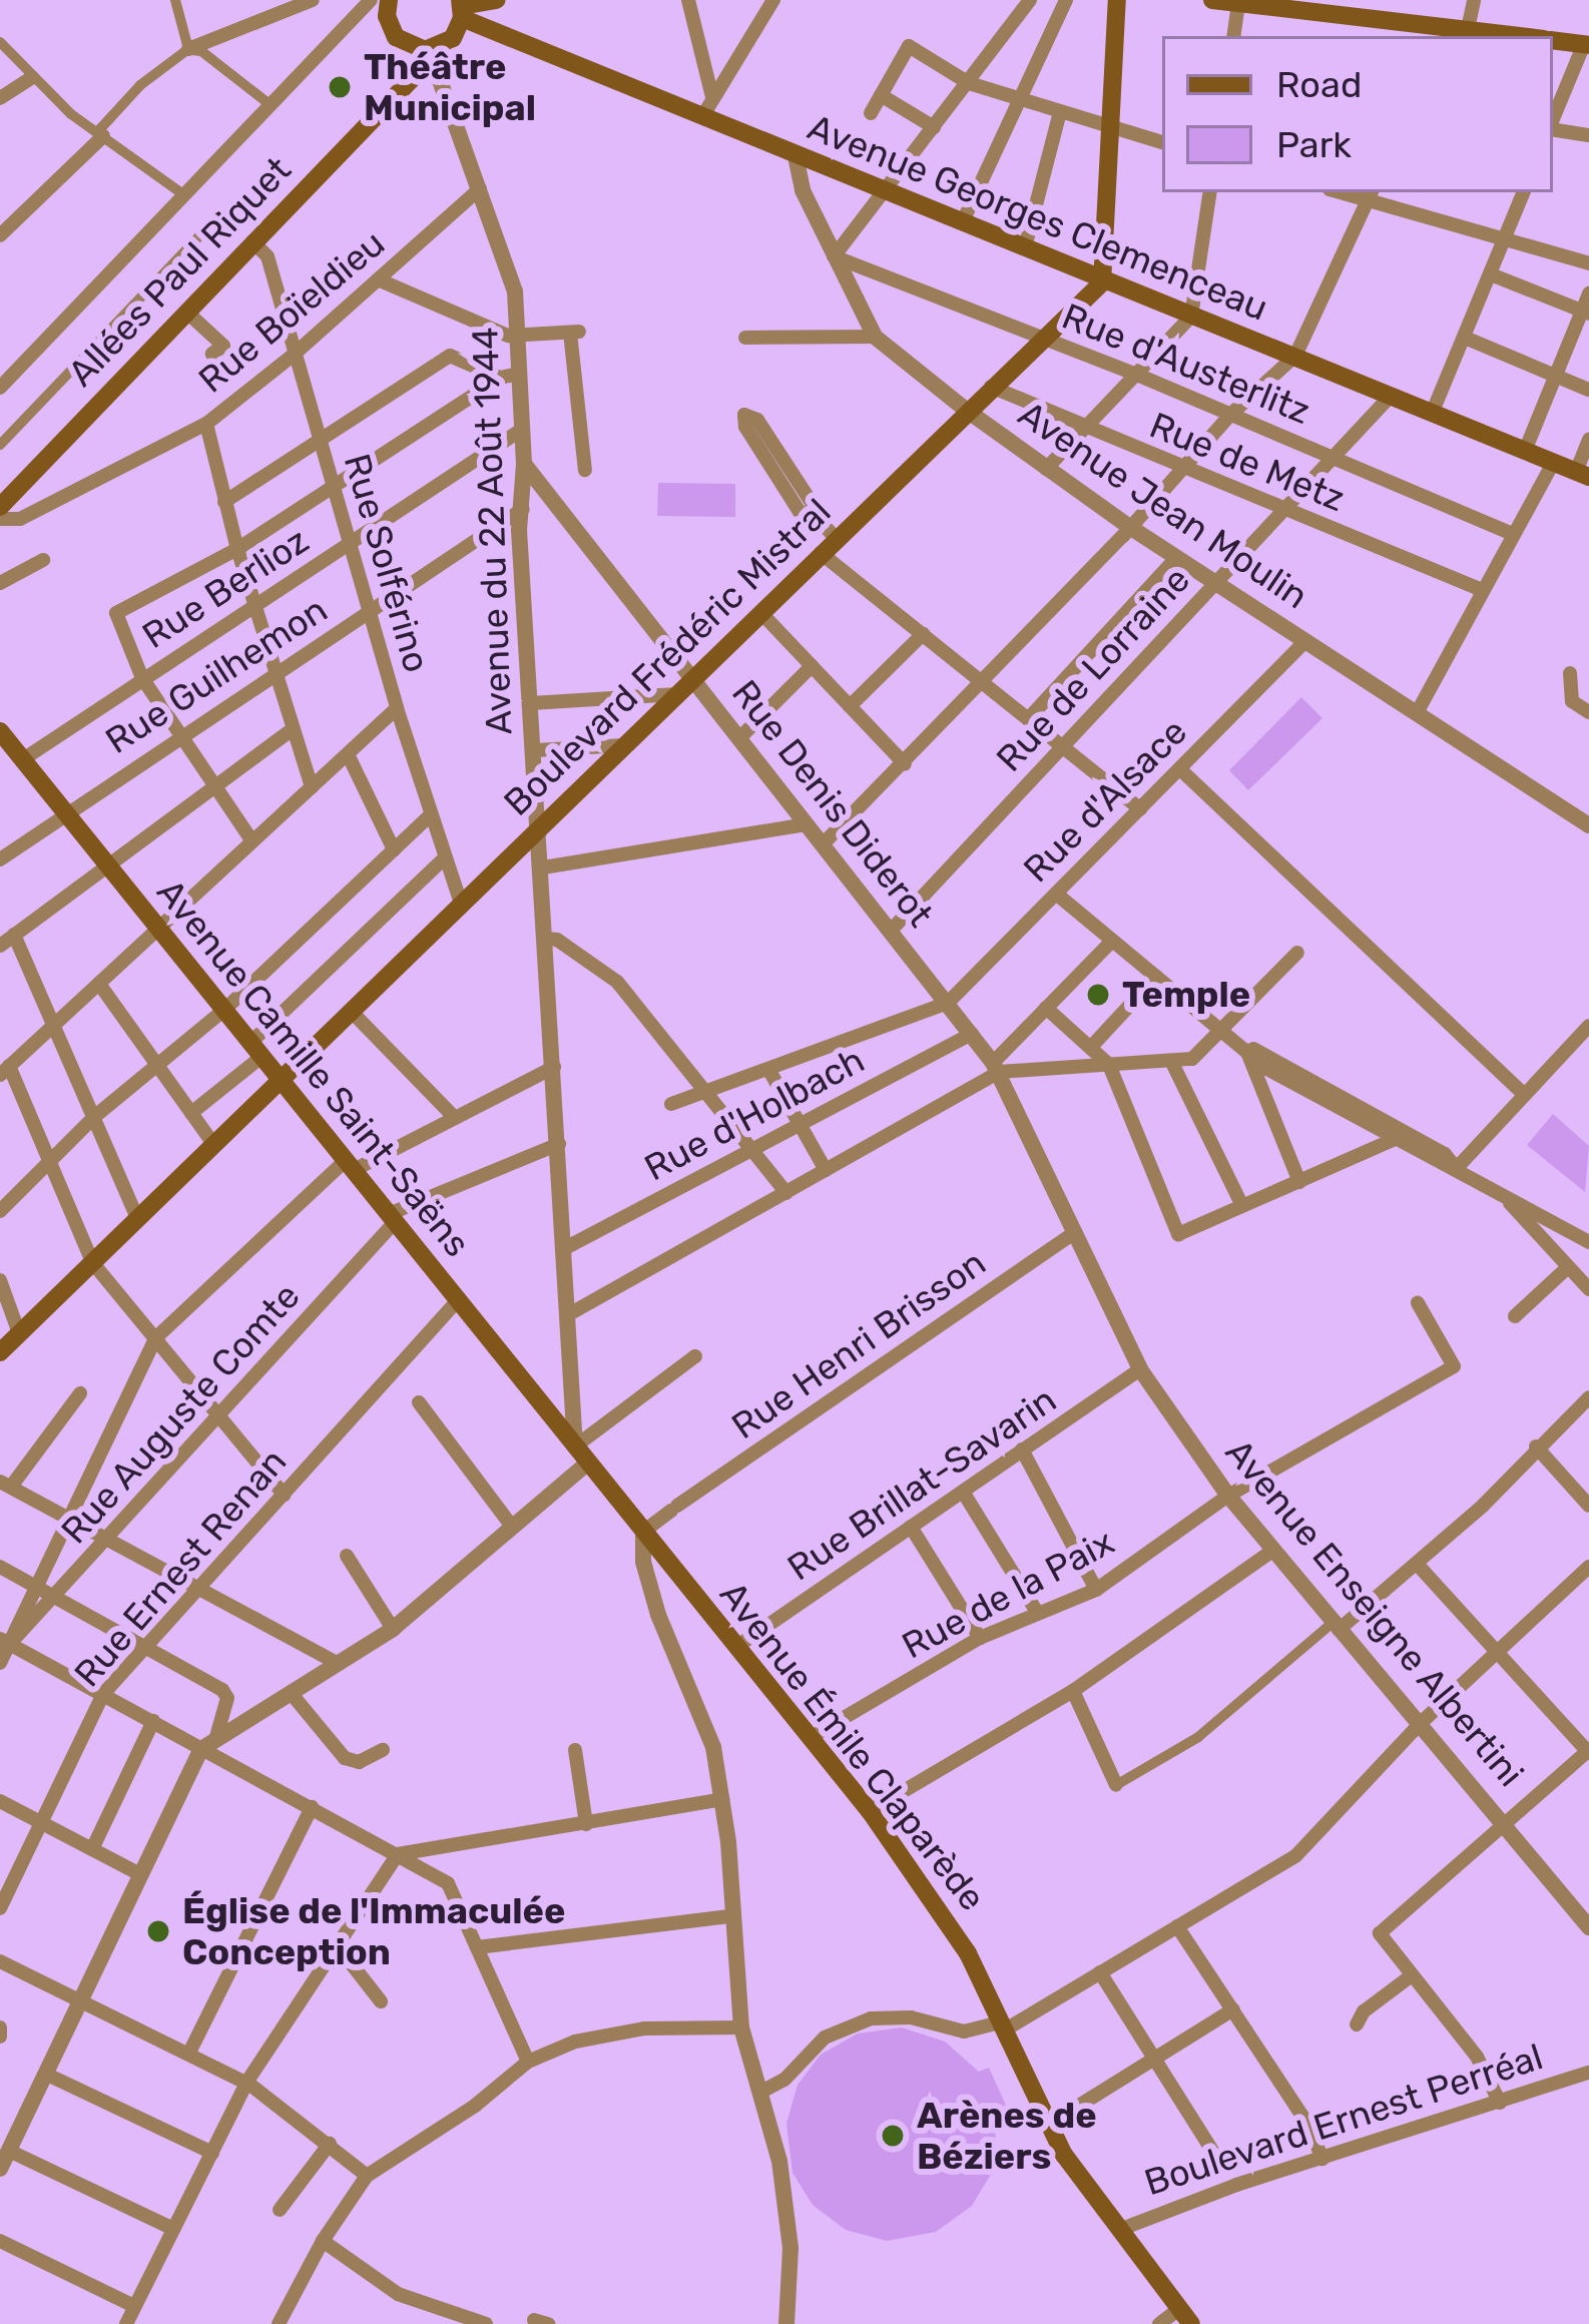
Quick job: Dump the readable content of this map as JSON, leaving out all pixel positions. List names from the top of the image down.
{
  "streets": {
    "main road": [
      "Avenue Georges Clemenceau",
      "Allées Paul Riquet",
      "Boulevard Frédéric Mistral",
      "Avenue Camille Saint-Saëns",
      "Avenue Émile Claparède"
    ],
    "street": [
      "Rue Boïeldieu",
      "Rue d'Austerlitz",
      "Rue de Metz",
      "Avenue Jean Moulin",
      "Avenue du 22 Août 1944",
      "Rue Solférino",
      "Rue Berlioz",
      "Rue de Lorraine",
      "Rue Guilhemon",
      "Rue d'Alsace",
      "Rue Denis Diderot",
      "Rue d'Holbach",
      "Rue Henri Brisson",
      "Rue Auguste Comte",
      "Rue Brillat-Savarin",
      "Rue Ernest Renan",
      "Rue de la Paix",
      "Avenue Enseigne Albertini",
      "Boulevard Ernest Perréal"
    ]
  },
  "crossings": [
    ["Avenue Georges Clemenceau", "Allées Paul Riquet"],
    ["Avenue Georges Clemenceau", "Avenue Jean Moulin"],
    ["Avenue Georges Clemenceau", "Boulevard Frédéric Mistral"],
    ["Avenue Georges Clemenceau", "Rue de Lorraine"],
    ["Allées Paul Riquet", "Avenue du 22 Août 1944"],
    ["Allées Paul Riquet", "Rue Solférino"],
    ["Rue Boïeldieu", "Avenue du 22 Août 1944"],
    ["Rue Boïeldieu", "Rue Solférino"],
    ["Rue d'Austerlitz", "Avenue Jean Moulin"],
    ["Rue d'Austerlitz", "Boulevard Frédéric Mistral"],
    ["Rue d'Austerlitz", "Rue de Lorraine"],
    ["Rue de Metz", "Boulevard Frédéric Mistral"],
    ["Rue de Metz", "Rue de Lorraine"],
    ["Avenue Jean Moulin", "Boulevard Frédéric Mistral"],
    ["Avenue Jean Moulin", "Rue de Lorraine"],
    ["Avenue Jean Moulin", "Rue d'Alsace"],
    ["Avenue du 22 Août 1944", "Rue Berlioz"],
    ["Avenue du 22 Août 1944", "Boulevard Frédéric Mistral"],
    ["Avenue du 22 Août 1944", "Rue Guilhemon"],
    ["Avenue du 22 Août 1944", "Rue Denis Diderot"],
    ["Avenue du 22 Août 1944", "Avenue Camille Saint-Saëns"],
    ["Avenue du 22 Août 1944", "Rue d'Holbach"],
    ["Avenue du 22 Août 1944", "Avenue Émile Claparède"],
    ["Rue Solférino", "Rue Berlioz"],
    ["Rue Solférino", "Boulevard Frédéric Mistral"],
    ["Rue Solférino", "Rue Guilhemon"],
    ["Rue Berlioz", "Avenue Camille Saint-Saëns"],
    ["Boulevard Frédéric Mistral", "Rue Denis Diderot"],
    ["Boulevard Frédéric Mistral", "Avenue Camille Saint-Saëns"],
    ["Rue de Lorraine", "Rue Denis Diderot"],
    ["Rue Guilhemon", "Avenue Camille Saint-Saëns"],
    ["Rue d'Alsace", "Rue Denis Diderot"],
    ["Rue Denis Diderot", "Rue d'Holbach"],
    ["Rue Denis Diderot", "Avenue Enseigne Albertini"],
    ["Avenue Camille Saint-Saëns", "Rue Auguste Comte"],
    ["Avenue Camille Saint-Saëns", "Rue Ernest Renan"],
    ["Avenue Camille Saint-Saëns", "Avenue Émile Claparède"],
    ["Rue Henri Brisson", "Avenue Enseigne Albertini"],
    ["Rue Henri Brisson", "Avenue Émile Claparède"],
    ["Rue Brillat-Savarin", "Avenue Enseigne Albertini"],
    ["Rue Brillat-Savarin", "Avenue Émile Claparède"],
    ["Rue de la Paix", "Avenue Enseigne Albertini"],
    ["Rue de la Paix", "Avenue Émile Claparède"],
    ["Avenue Émile Claparède", "Boulevard Ernest Perréal"]
  ],
  "places": [
    "Théâtre Municipal",
    "Temple",
    "Église de l'Immaculée Conception",
    "Arènes de Béziers"
  ],
  "legend": ["Road", "Park"]
}
